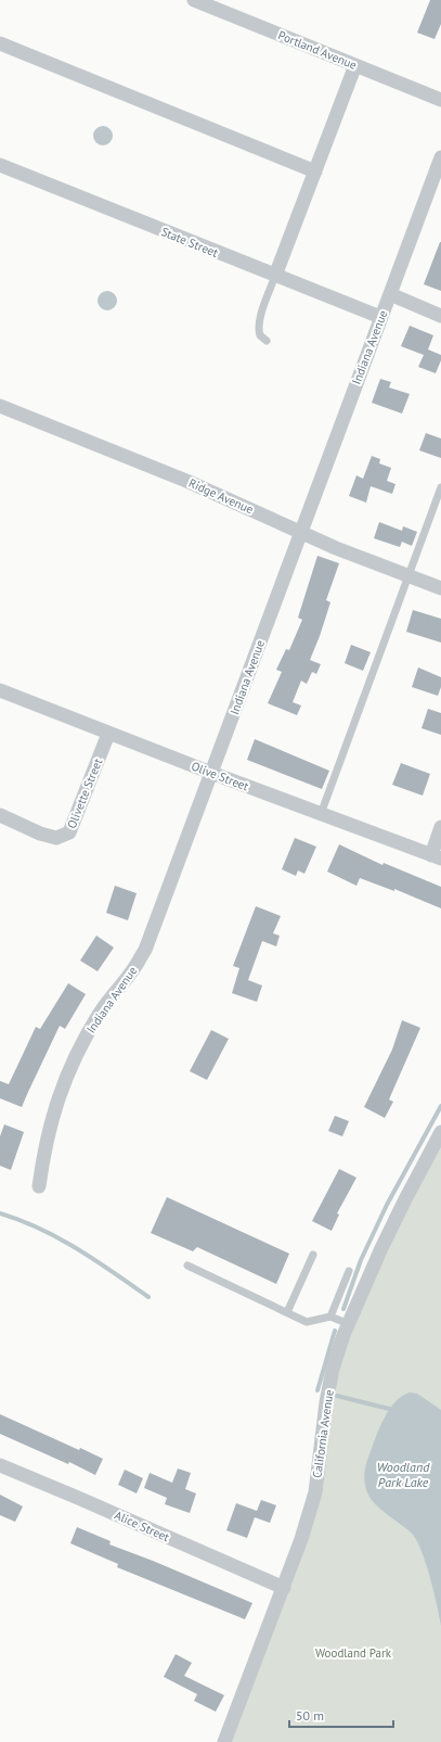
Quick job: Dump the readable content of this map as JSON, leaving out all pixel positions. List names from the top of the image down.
{
  "streets": {
    "street": [
      "Portland Avenue",
      "State Street",
      "Indiana Avenue",
      "Ridge Avenue",
      "Olive Street",
      "Olivette Street",
      "California Avenue",
      "Alice Street"
    ]
  },
  "crossings": [
    ["State Street", "Indiana Avenue"],
    ["Indiana Avenue", "Ridge Avenue"],
    ["Indiana Avenue", "Olive Street"],
    ["Olive Street", "Olivette Street"],
    ["California Avenue", "Alice Street"]
  ],
  "water": ["Woodland Park Lake"],
  "parks": ["Woodland Park"],
  "scale_bar": "50 m"
}
